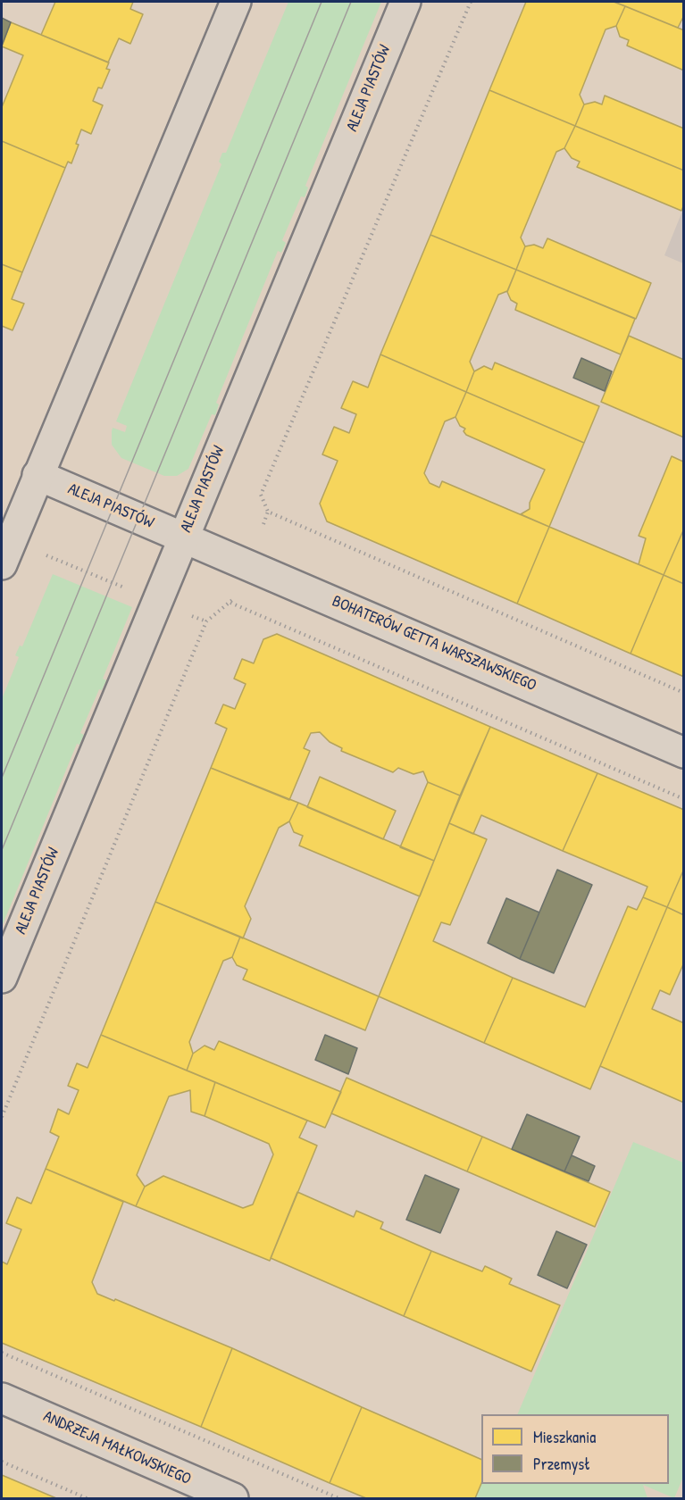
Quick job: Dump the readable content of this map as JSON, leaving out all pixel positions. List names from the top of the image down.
{
  "streets": {
    "street": ["ALEJA PIASTÓW", "BOHATERÓW GETTA WARSZAWSKIEGO", "ANDRZEJA MAŁKOWSKIEGO"]
  },
  "crossings": [
    ["ALEJA PIASTÓW", "BOHATERÓW GETTA WARSZAWSKIEGO"]
  ],
  "legend": ["Mieszkania", "Przemysł"]
}
